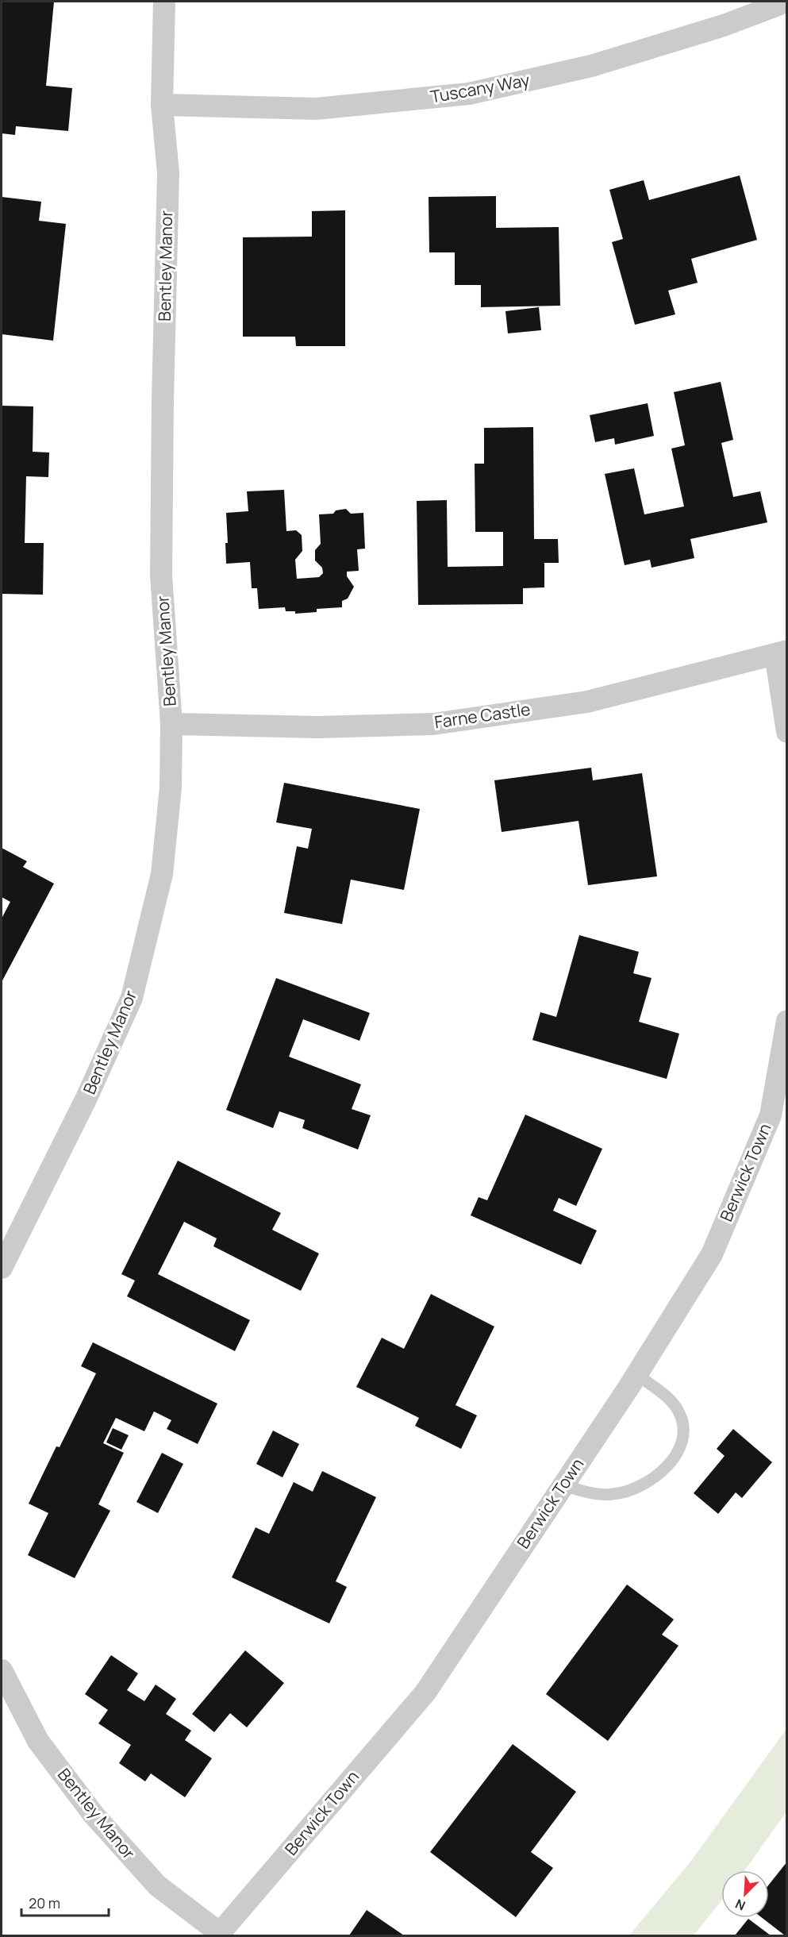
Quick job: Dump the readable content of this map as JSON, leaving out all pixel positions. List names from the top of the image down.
{
  "streets": {
    "street": [
      "Tuscany Way",
      "Bentley Manor",
      "Farne Castle",
      "Berwick Town"
    ]
  },
  "crossings": [
    ["Tuscany Way", "Bentley Manor"],
    ["Bentley Manor", "Farne Castle"],
    ["Bentley Manor", "Berwick Town"]
  ],
  "scale_bar": "20 m",
  "north": "bottom left"
}
